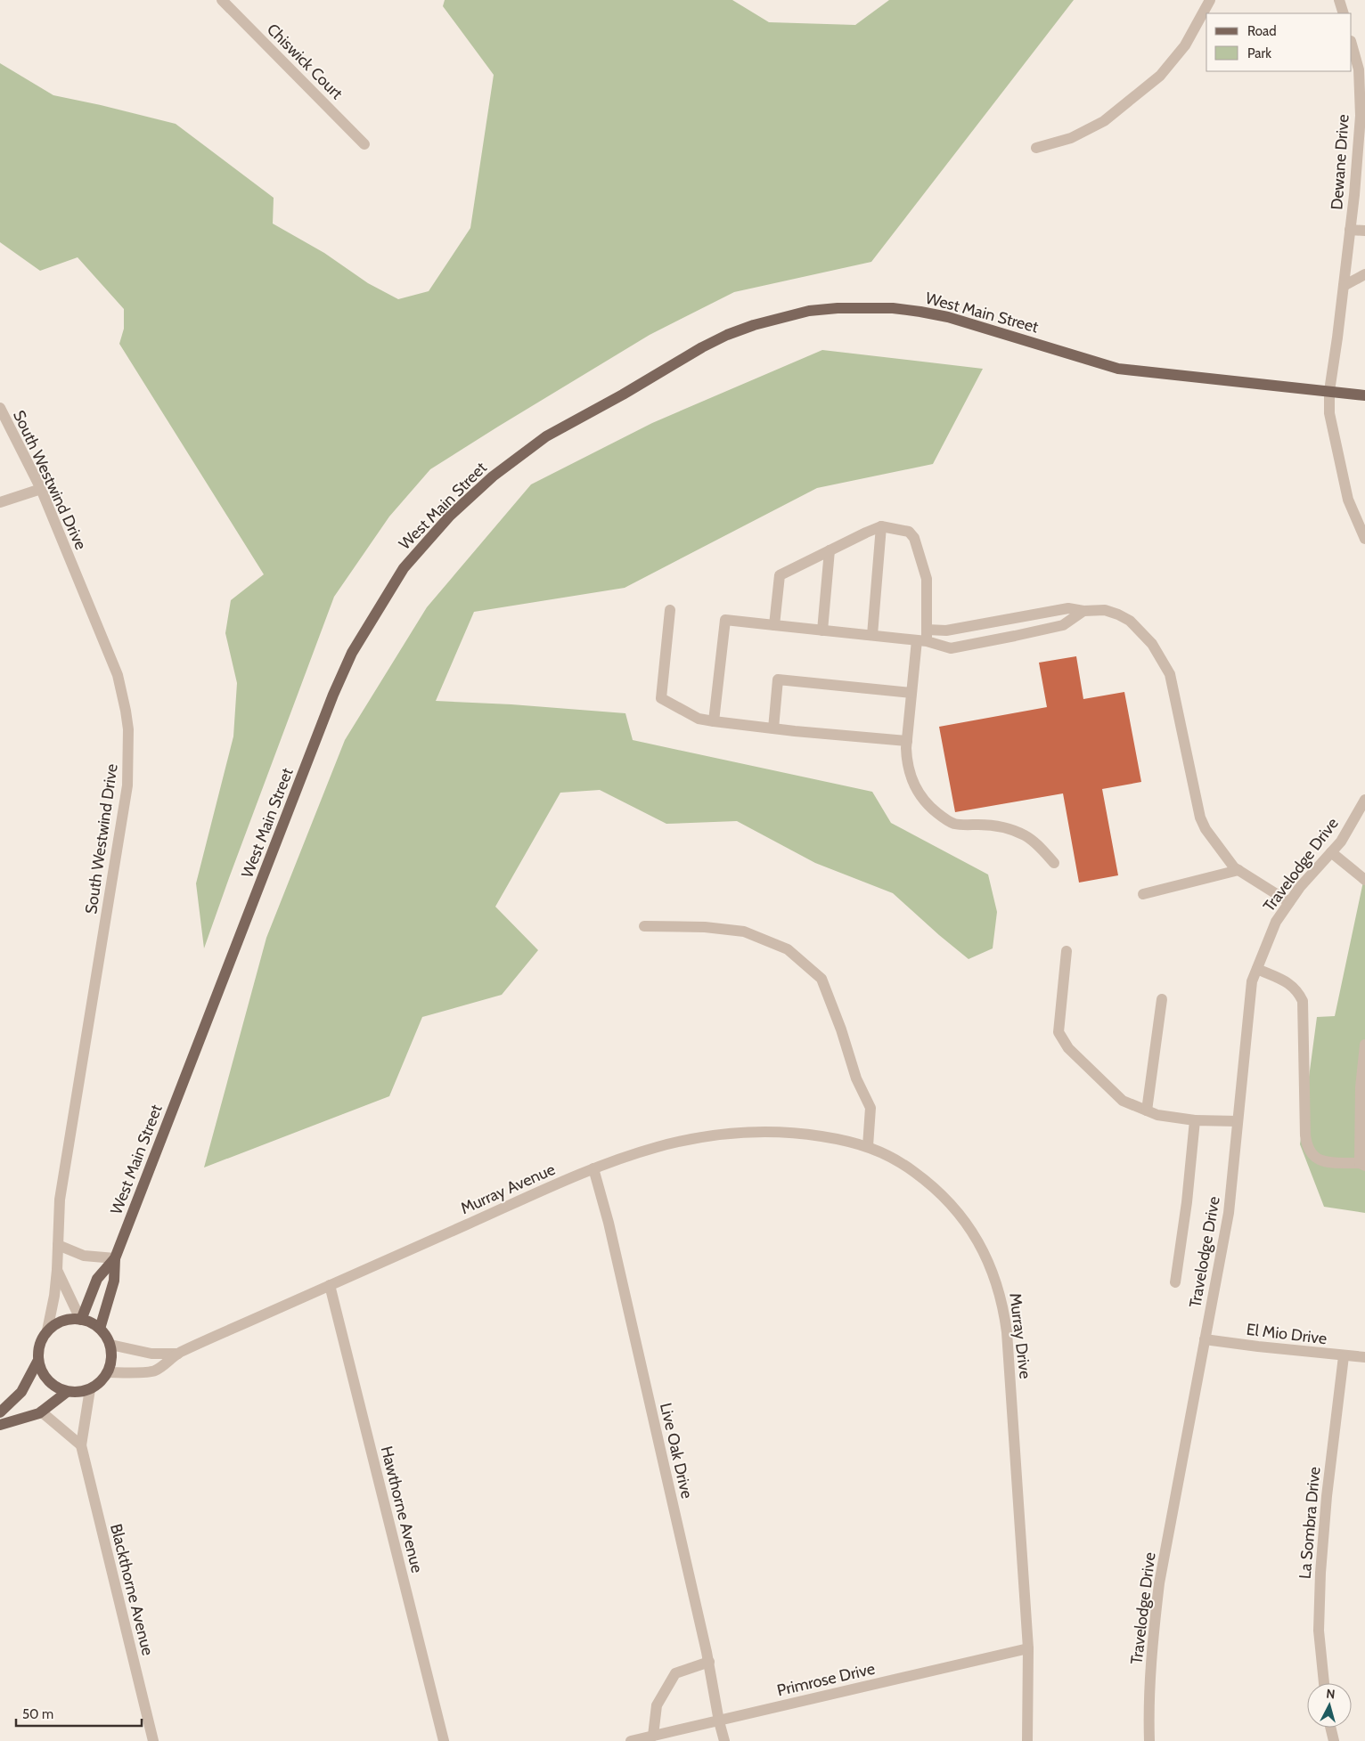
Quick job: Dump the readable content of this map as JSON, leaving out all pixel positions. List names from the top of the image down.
{
  "streets": {
    "main road": ["West Main Street"],
    "street": [
      "Chiswick Court",
      "Dewane Drive",
      "South Westwind Drive",
      "Travelodge Drive",
      "Murray Avenue",
      "El Mio Drive",
      "Murray Drive",
      "Live Oak Drive",
      "Hawthorne Avenue",
      "La Sombra Drive",
      "Blackthorne Avenue",
      "Primrose Drive"
    ]
  },
  "crossings": [
    ["Dewane Drive", "West Main Street"],
    ["West Main Street", "South Westwind Drive"],
    ["West Main Street", "Murray Avenue"],
    ["West Main Street", "Blackthorne Avenue"],
    ["South Westwind Drive", "Murray Avenue"],
    ["South Westwind Drive", "Blackthorne Avenue"],
    ["Travelodge Drive", "El Mio Drive"],
    ["Murray Avenue", "Murray Drive"],
    ["Murray Avenue", "Live Oak Drive"],
    ["Murray Avenue", "Hawthorne Avenue"],
    ["Murray Avenue", "Blackthorne Avenue"],
    ["El Mio Drive", "La Sombra Drive"],
    ["Murray Drive", "Primrose Drive"],
    ["Live Oak Drive", "Primrose Drive"]
  ],
  "legend": ["Road", "Park"],
  "scale_bar": "50 m",
  "north": "top"
}
